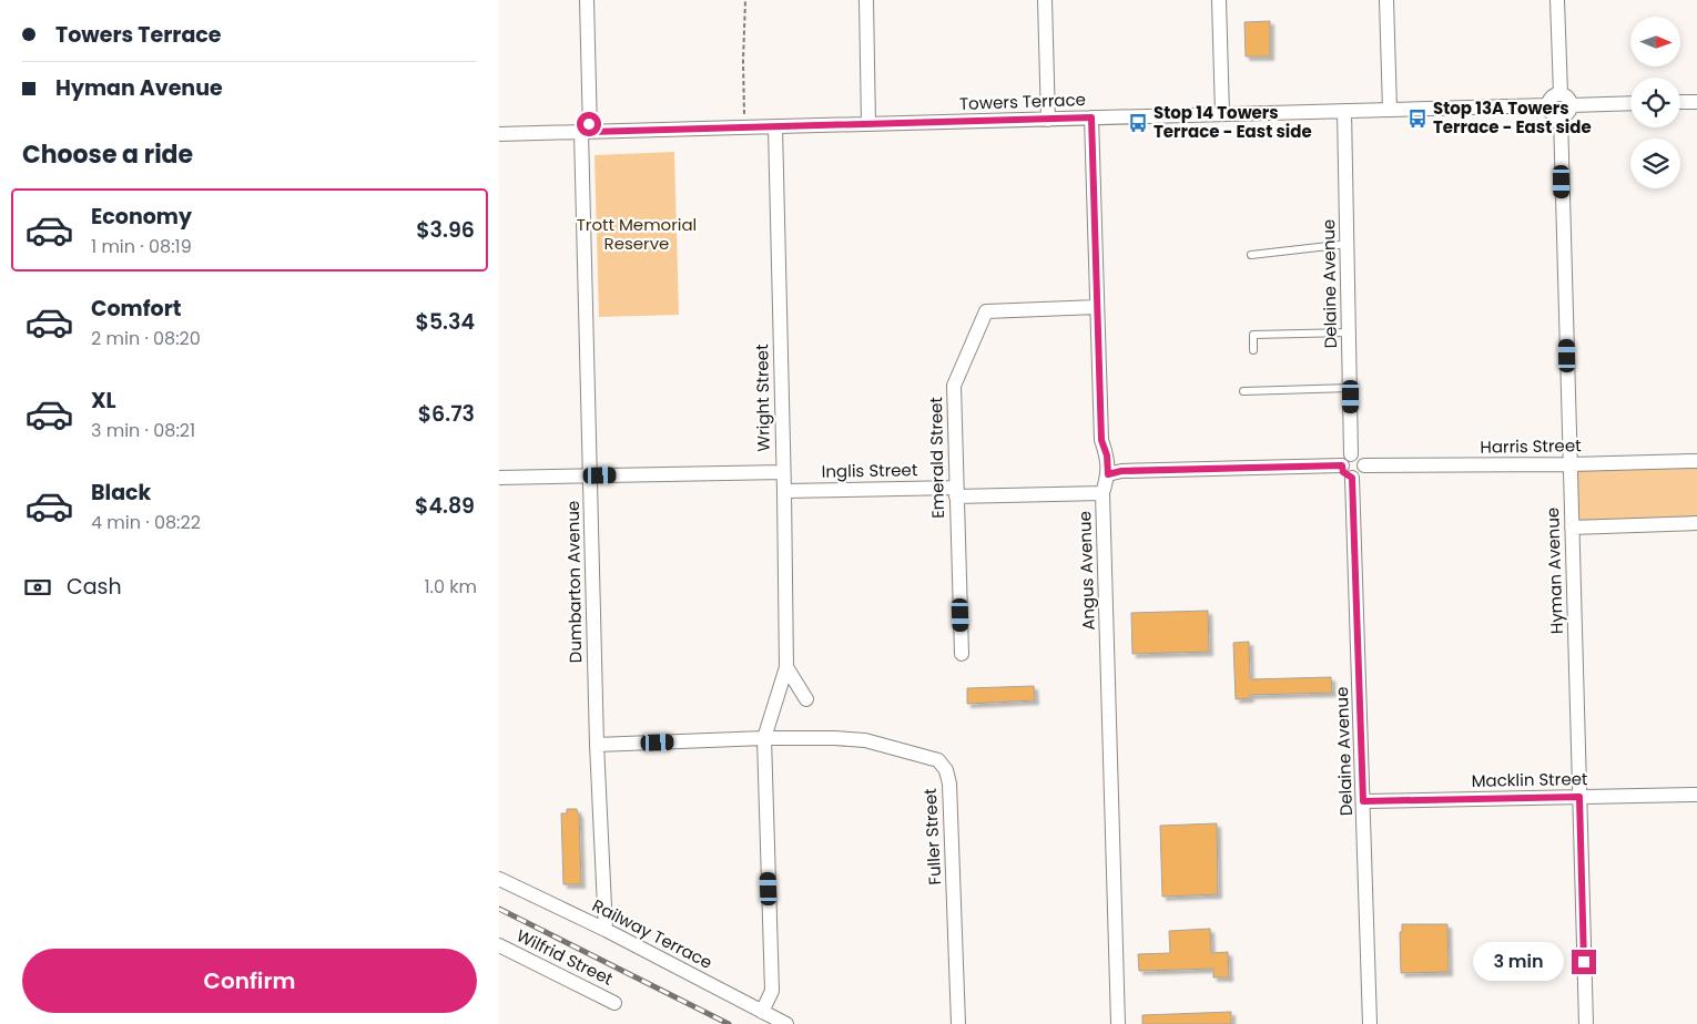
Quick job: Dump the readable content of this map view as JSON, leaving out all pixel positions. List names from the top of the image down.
{
  "streets": {
    "street": [
      "Towers Terrace",
      "Delaine Avenue",
      "Wright Street",
      "Harris Street",
      "Emerald Street",
      "Inglis Street",
      "Angus Avenue",
      "Hyman Avenue",
      "Dumbarton Avenue",
      "Macklin Street",
      "Fuller Street",
      "Railway Terrace",
      "Wilfrid Street"
    ]
  },
  "crossings": [
    ["Towers Terrace", "Delaine Avenue"],
    ["Towers Terrace", "Wright Street"],
    ["Towers Terrace", "Angus Avenue"],
    ["Towers Terrace", "Hyman Avenue"],
    ["Towers Terrace", "Dumbarton Avenue"],
    ["Delaine Avenue", "Harris Street"],
    ["Delaine Avenue", "Macklin Street"],
    ["Wright Street", "Inglis Street"],
    ["Wright Street", "Fuller Street"],
    ["Wright Street", "Railway Terrace"],
    ["Harris Street", "Hyman Avenue"],
    ["Emerald Street", "Inglis Street"],
    ["Emerald Street", "Angus Avenue"],
    ["Inglis Street", "Angus Avenue"],
    ["Hyman Avenue", "Macklin Street"],
    ["Dumbarton Avenue", "Fuller Street"],
    ["Dumbarton Avenue", "Railway Terrace"]
  ],
  "parks": ["Trott Memorial Reserve"],
  "places": {
    "bus stop": ["Stop 13A Towers Terrace - East side", "Stop 14 Towers Terrace - East side"]
  },
  "north": "right",
  "page": {
    "banner": ["Towers Terrace", "Hyman Avenue"],
    "heading": "Choose a ride",
    "list": [
      {
        "name": "Economy",
        "note": "1 min · 08:19",
        "value": "$3.96"
      },
      {
        "name": "Comfort",
        "note": "2 min · 08:20",
        "value": "$5.34"
      },
      {
        "name": "XL",
        "note": "3 min · 08:21",
        "value": "$6.73"
      },
      {
        "name": "Black",
        "note": "4 min · 08:22",
        "value": "$4.89"
      }
    ],
    "pay": ["Cash", "1.0 km"],
    "buttons": "Confirm",
    "bubble": "3 min"
  }
}
